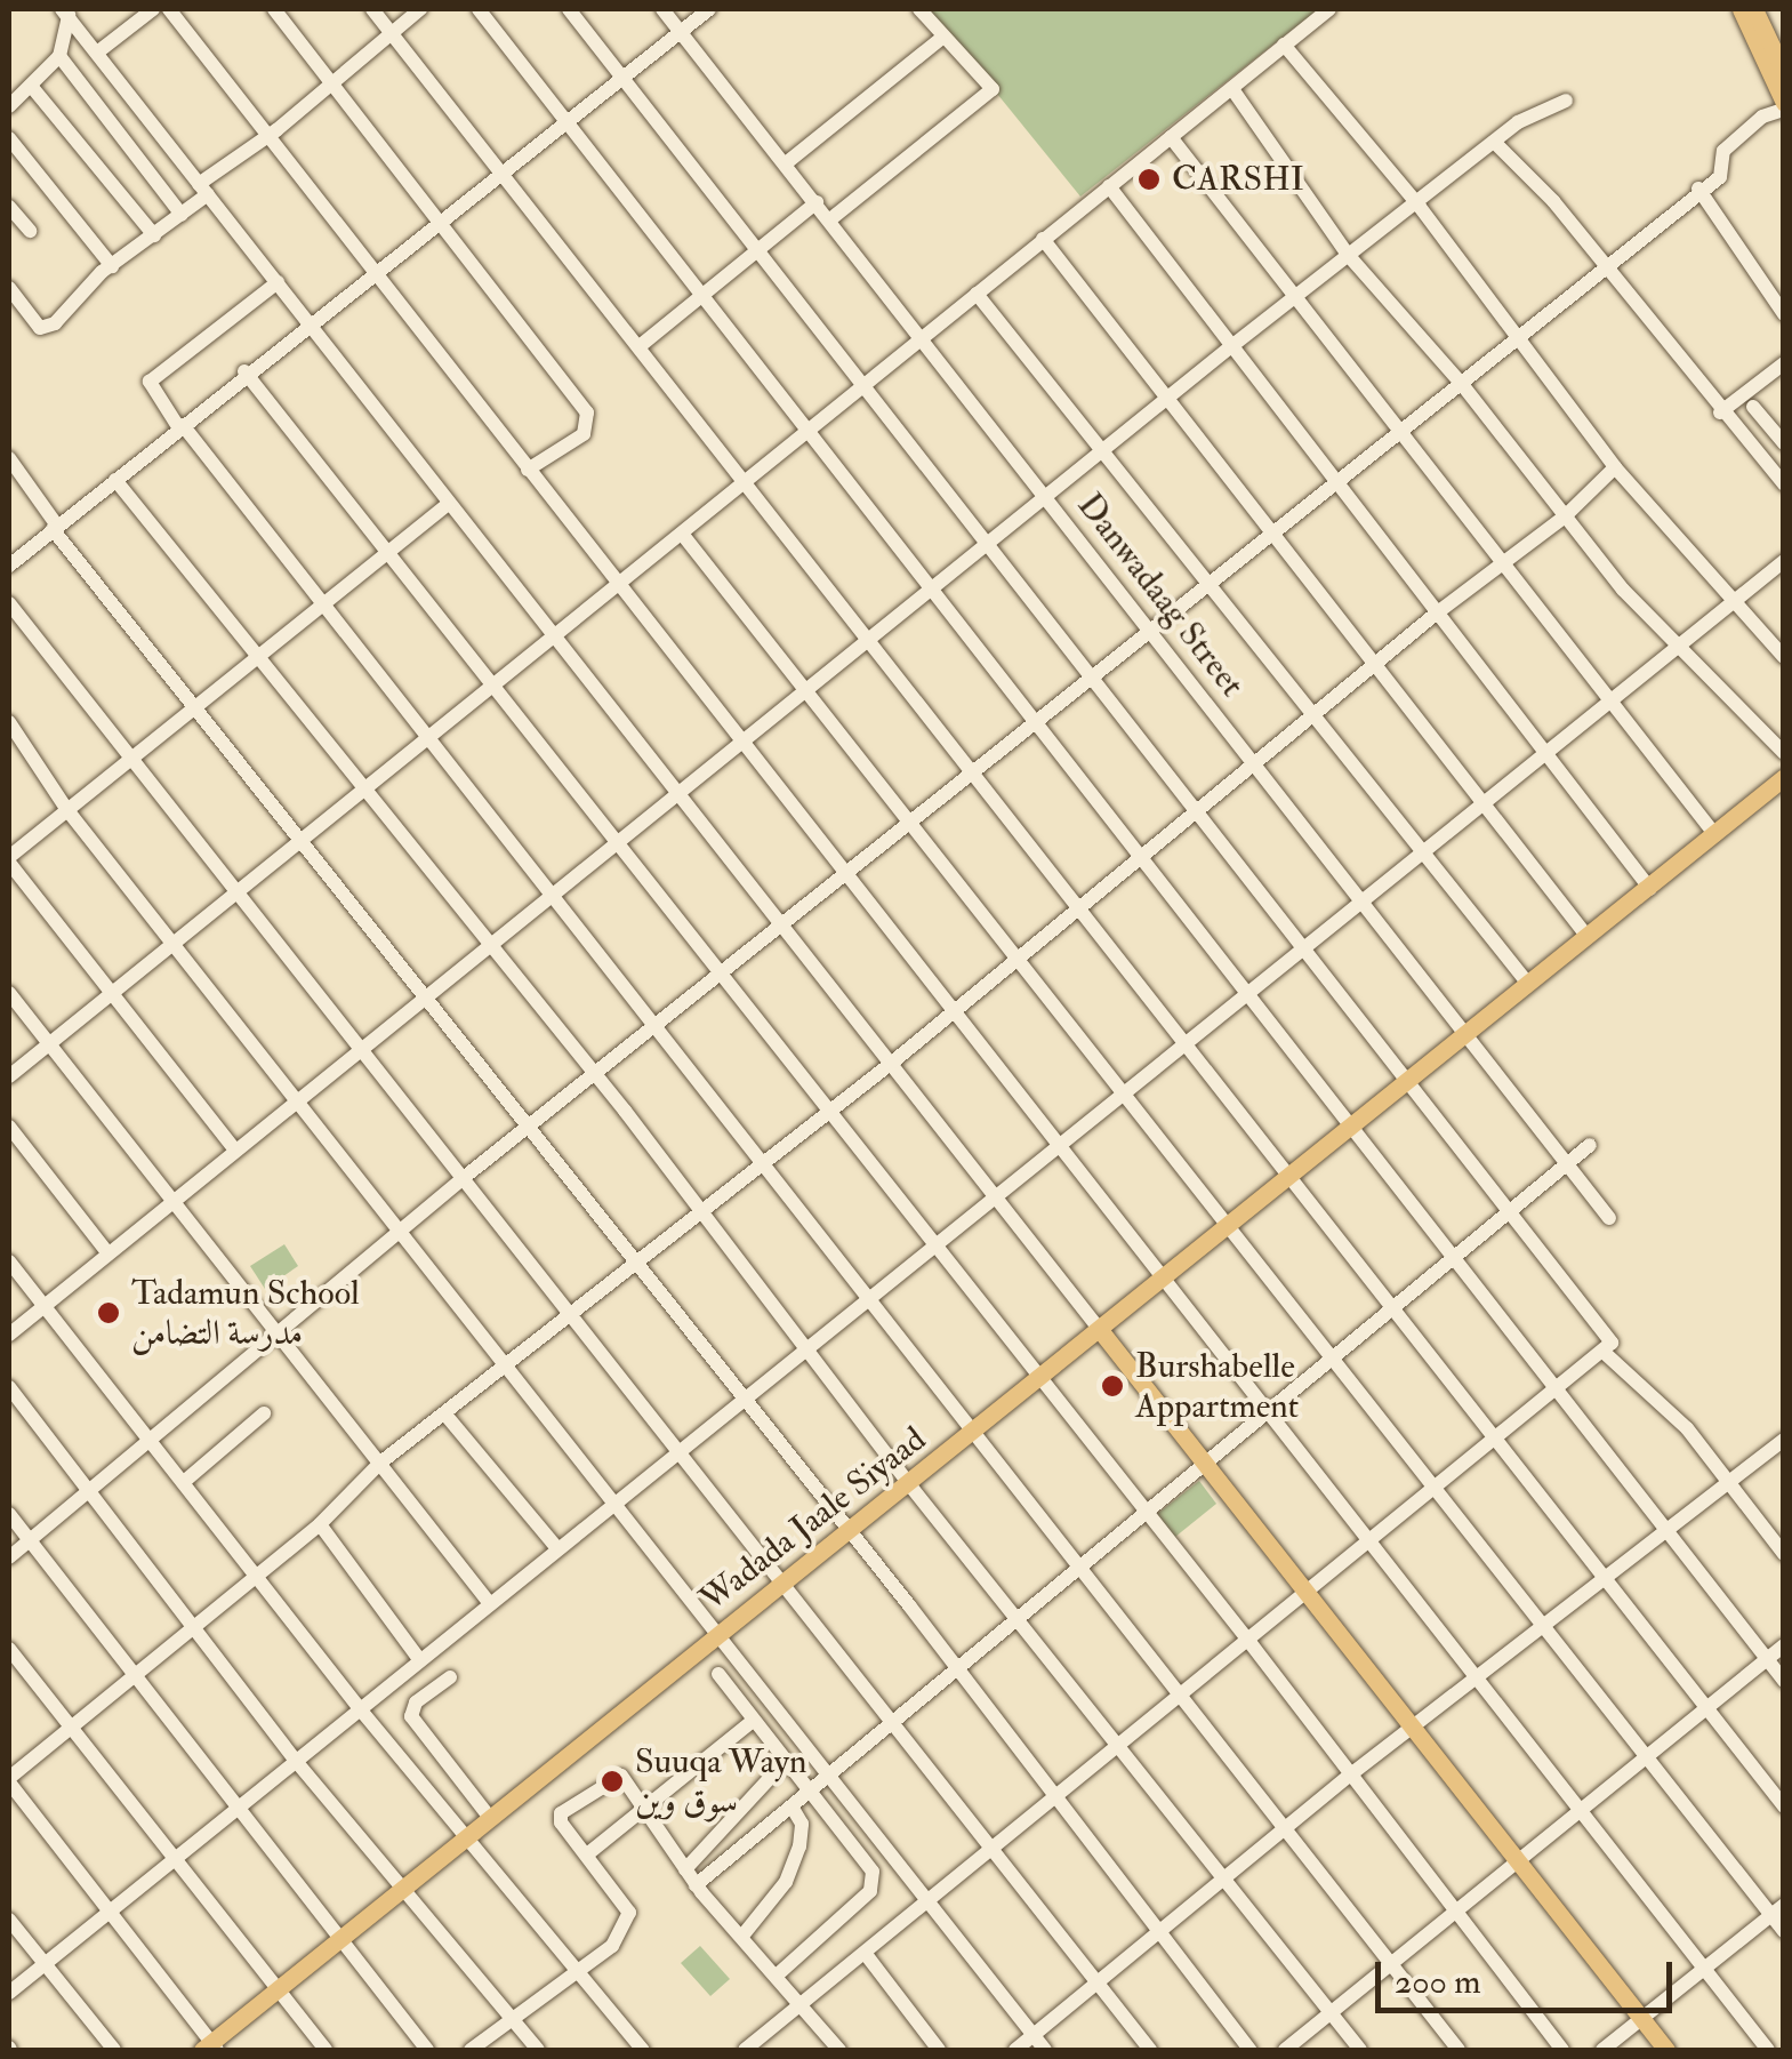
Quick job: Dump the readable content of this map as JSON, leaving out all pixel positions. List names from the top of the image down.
{
  "streets": {
    "main road": ["Wadada Jaale Siyaad"],
    "street": ["Danwadaag Street"]
  },
  "crossings": [
    ["Danwadaag Street", "Wadada Jaale Siyaad"]
  ],
  "places": [
    "CARSHI",
    "Tadamun School مدرسة التضامن",
    "Burshabelle Appartment",
    "Suuqa Wayn سوق وين"
  ],
  "scale_bar": "200 m"
}
